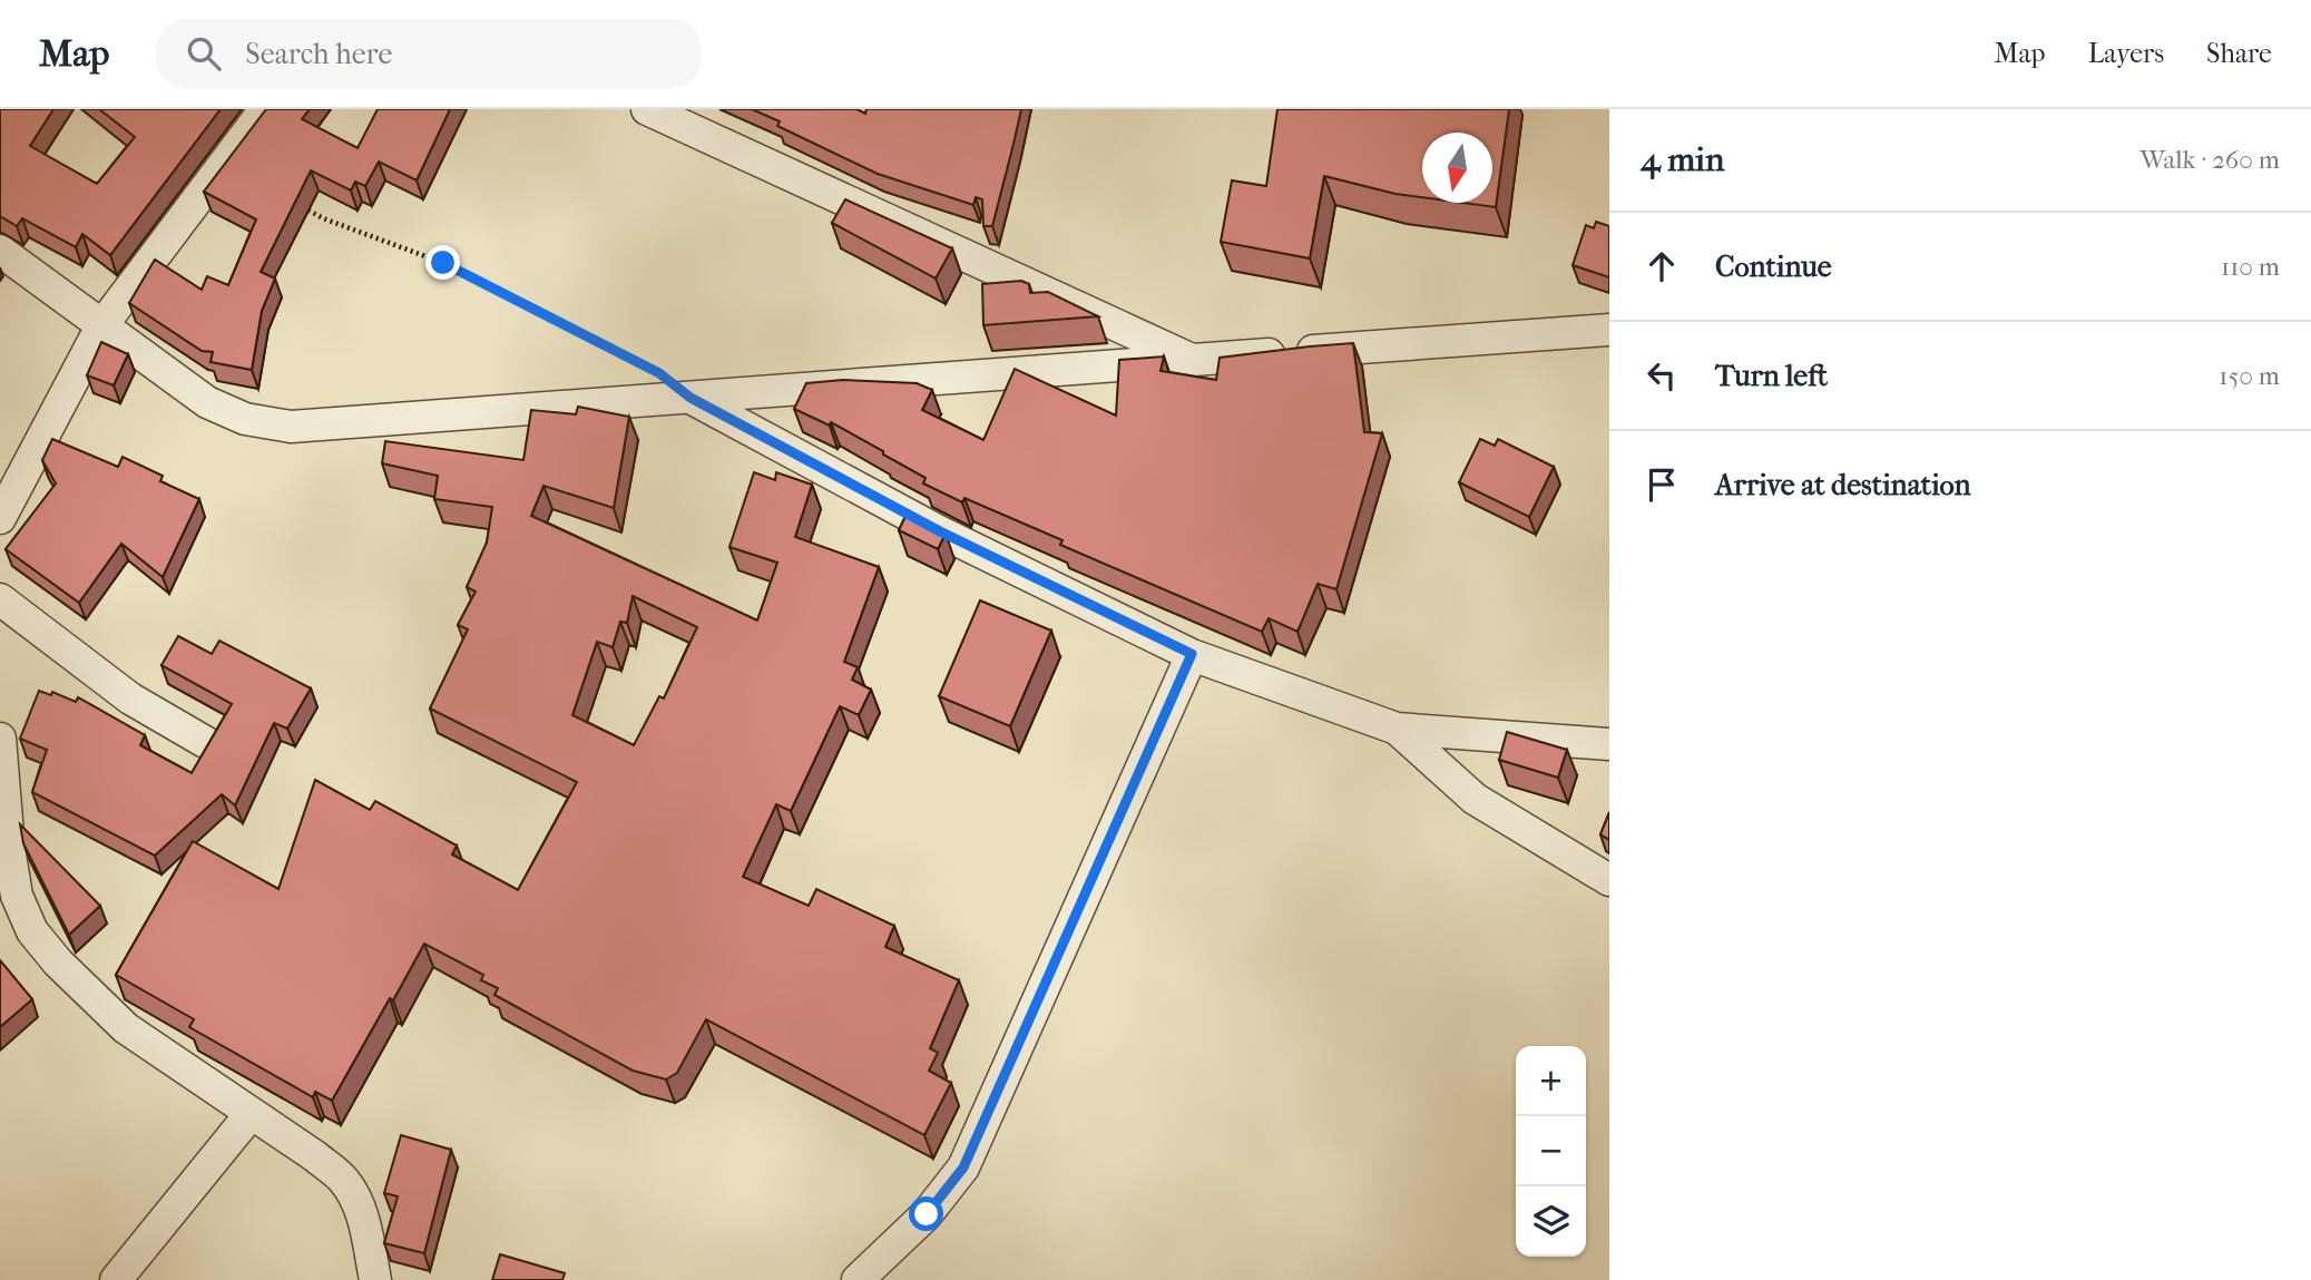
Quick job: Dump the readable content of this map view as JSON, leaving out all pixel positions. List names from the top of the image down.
{
  "north": "bottom",
  "page": {
    "header": "Map",
    "search": "Search here",
    "nav": ["Map", "Layers", "Share"],
    "heading": ["4 min", "Walk · 260 m"],
    "list": [
      ["Continue", "110 m"],
      ["Turn left", "150 m"],
      "Arrive at destination"
    ],
    "map_buttons": ["+", "−"]
  }
}
